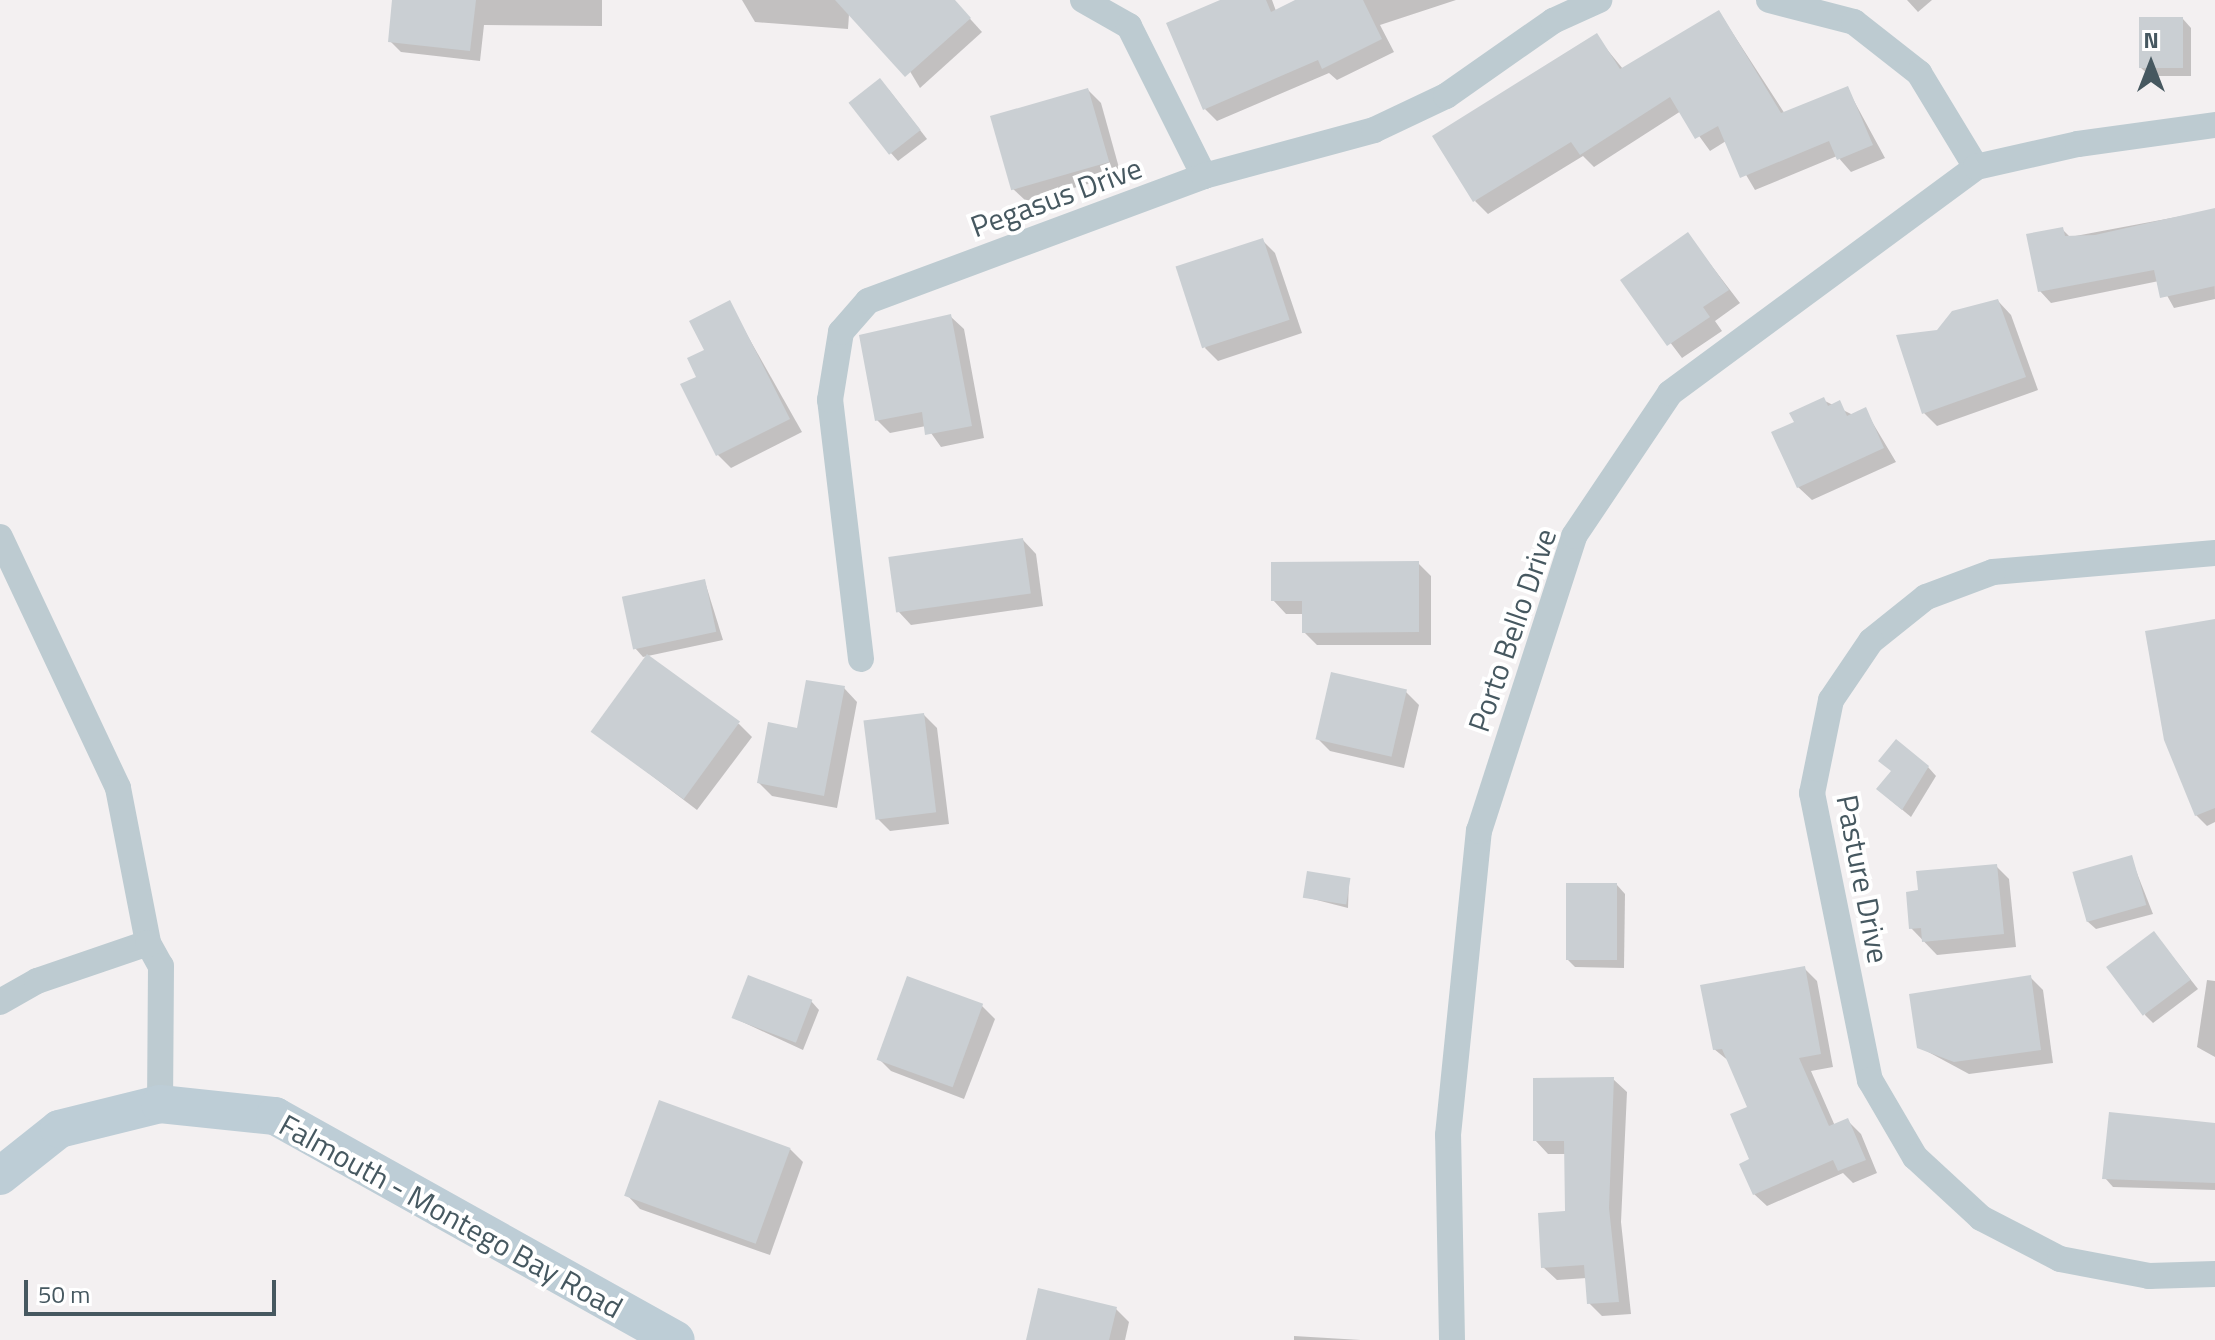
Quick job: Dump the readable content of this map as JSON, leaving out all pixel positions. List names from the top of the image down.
{
  "streets": {
    "main road": ["Falmouth - Montego Bay Road"],
    "street": ["Pegasus Drive", "Porto Bello Drive", "Pasture Drive"]
  },
  "scale_bar": "50 m",
  "north": "top"
}
